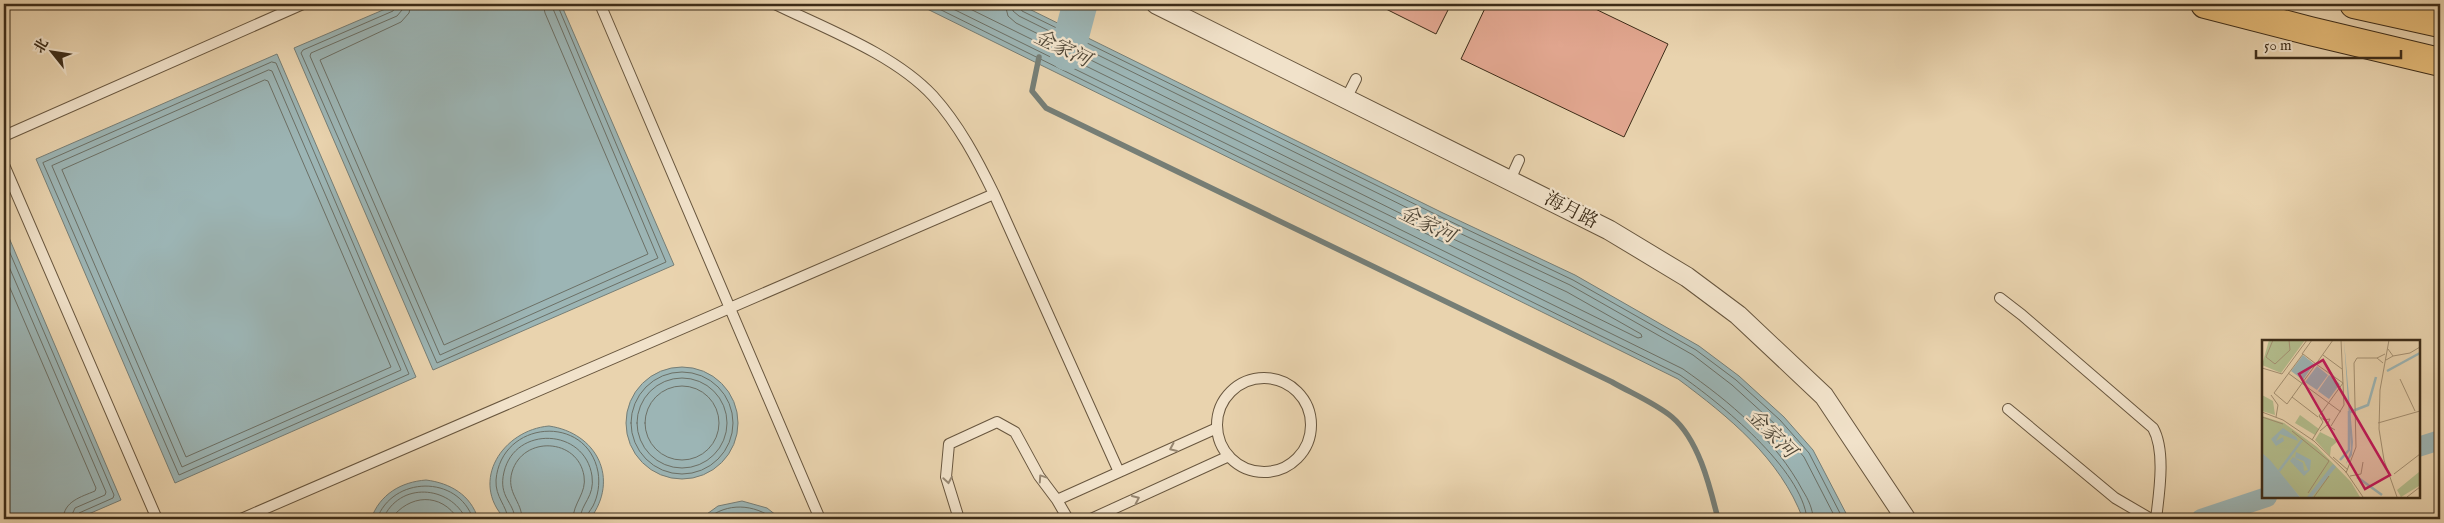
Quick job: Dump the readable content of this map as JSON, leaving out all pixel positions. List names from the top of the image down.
{
  "streets": {
    "street": ["海月路"]
  },
  "water": ["金家河"],
  "scale_bar": "50 m",
  "north": "top left"
}
